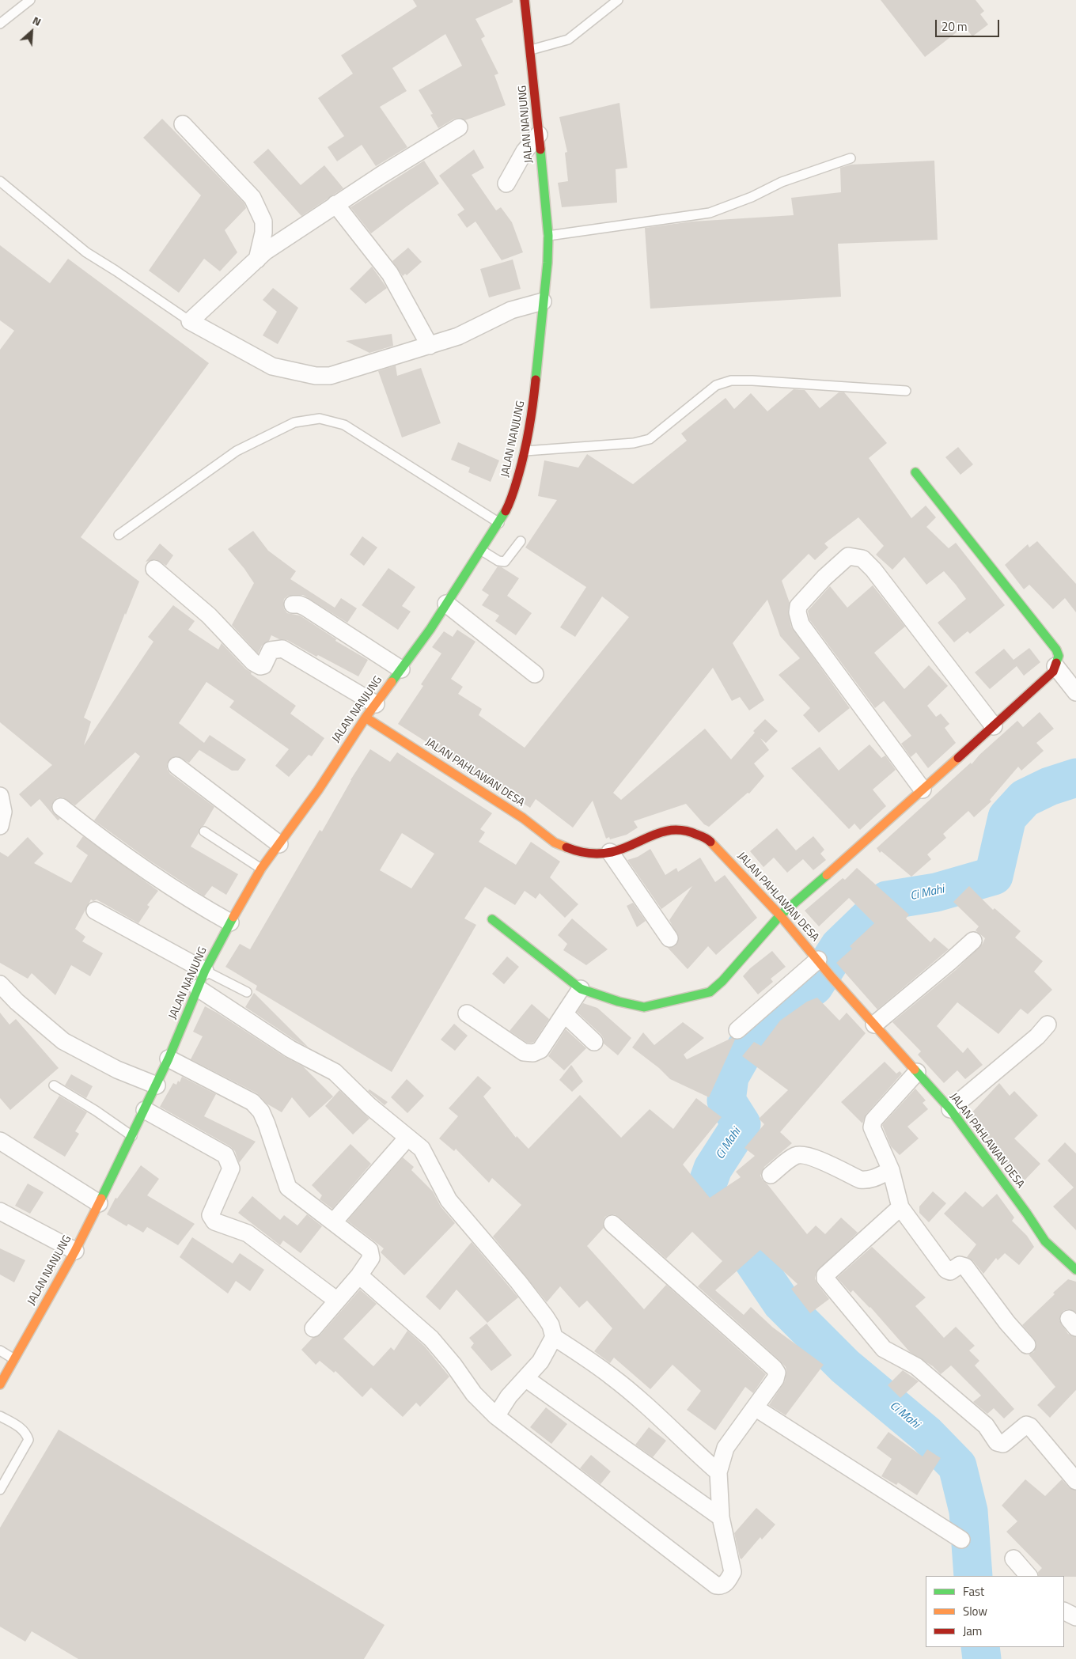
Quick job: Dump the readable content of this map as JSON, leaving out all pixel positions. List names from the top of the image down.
{
  "streets": {
    "main road": ["JALAN NANJUNG", "JALAN PAHLAWAN DESA"]
  },
  "crossings": [
    ["JALAN NANJUNG", "JALAN PAHLAWAN DESA"]
  ],
  "water": ["Ci Mahi"],
  "legend": ["Fast", "Slow", "Jam"],
  "scale_bar": "20 m",
  "north": "top right"
}
